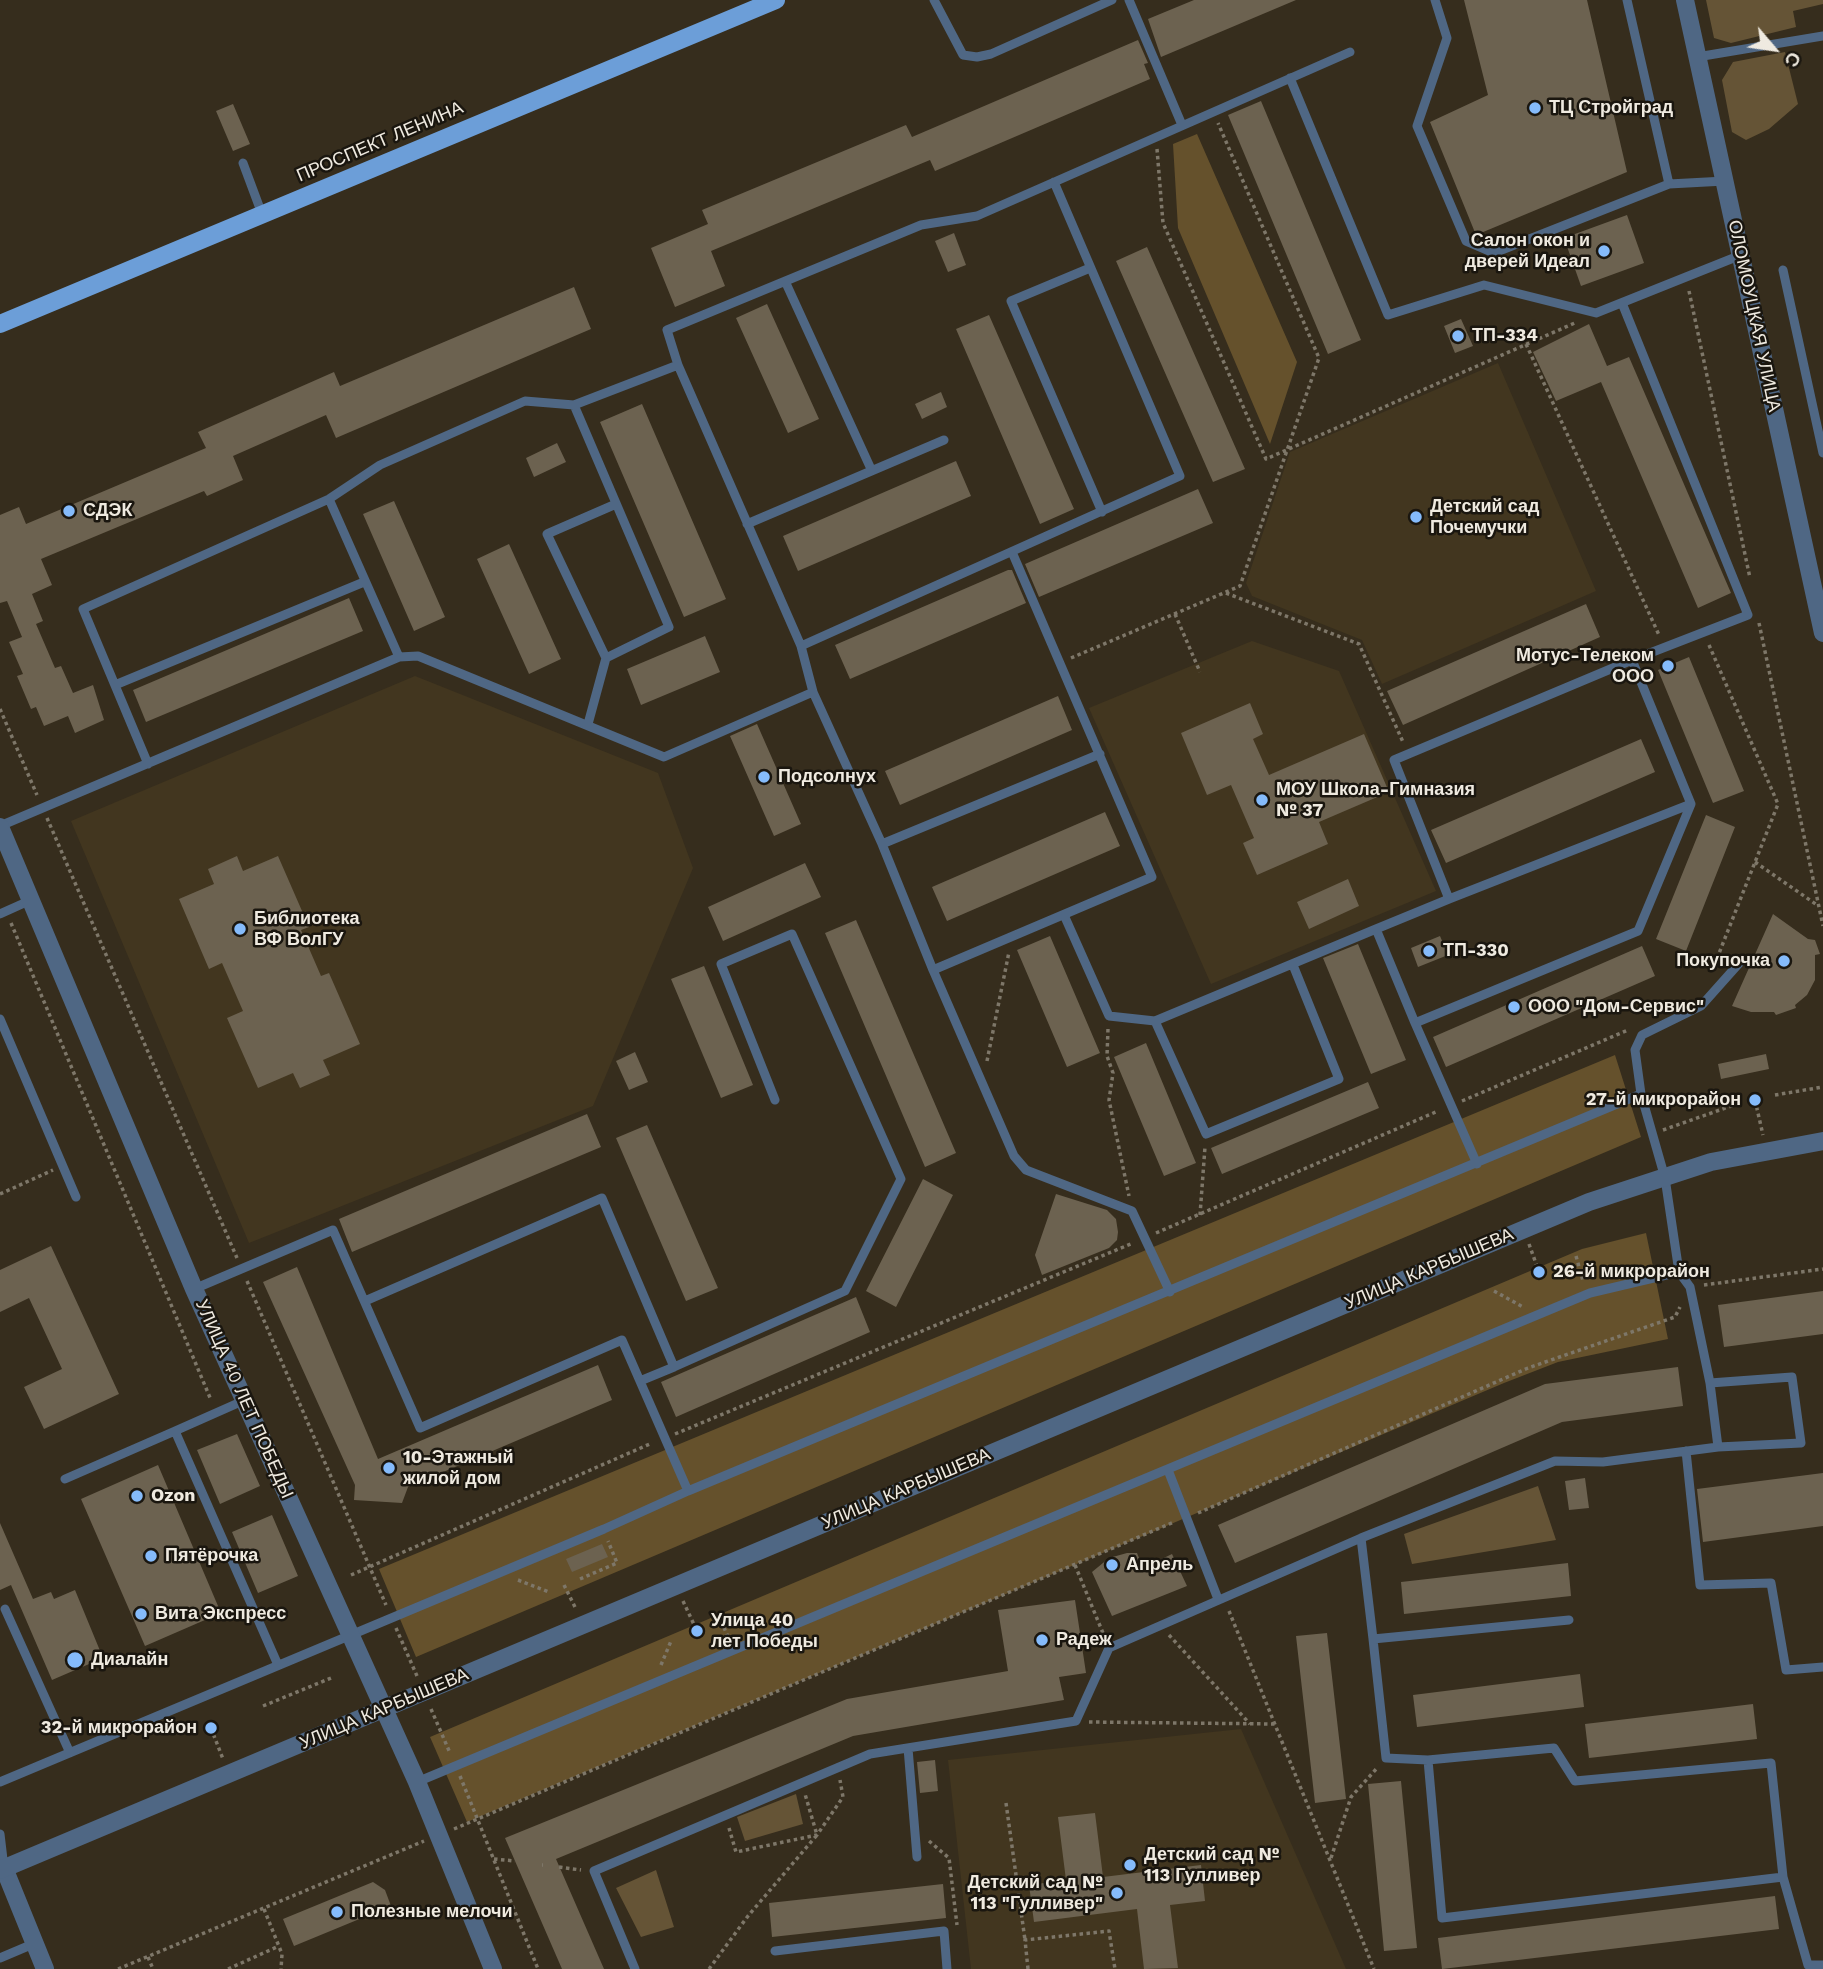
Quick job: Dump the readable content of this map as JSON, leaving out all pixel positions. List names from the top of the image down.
{
  "streets": {
    "main road": ["ПРОСПЕКТ ЛЕНИНА"],
    "street": ["ОЛОМОУЦКАЯ УЛИЦА", "УЛИЦА КАРБЫШЕВА", "УЛИЦА 40 ЛЕТ ПОБЕДЫ"]
  },
  "crossings": [
    ["УЛИЦА КАРБЫШЕВА", "УЛИЦА 40 ЛЕТ ПОБЕДЫ"]
  ],
  "places": [
    "ТЦ Стройград",
    "Салон окон и дверей Идеал",
    "ТП-334",
    "СДЭК",
    "Детский сад Почемучки",
    "Мотус-Телеком ООО",
    "Подсолнух",
    "МОУ Школа-Гимназия № 37",
    "Библиотека ВФ ВолГУ",
    "ТП-330",
    "Покупочка",
    "ООО \"Дом-Сервис\"",
    "27-й микрорайон",
    "26-й микрорайон",
    "10-Этажный жилой дом",
    "Ozon",
    "Пятёрочка",
    "Апрель",
    "Вита Экспресс",
    "Улица 40 лет Победы",
    "Радеж",
    "Диалайн",
    "32-й микрорайон",
    "Детский сад № 113 Гулливер",
    "Детский сад № 113 \"Гулливер\"",
    "Полезные мелочи"
  ],
  "north": "bottom right"
}
